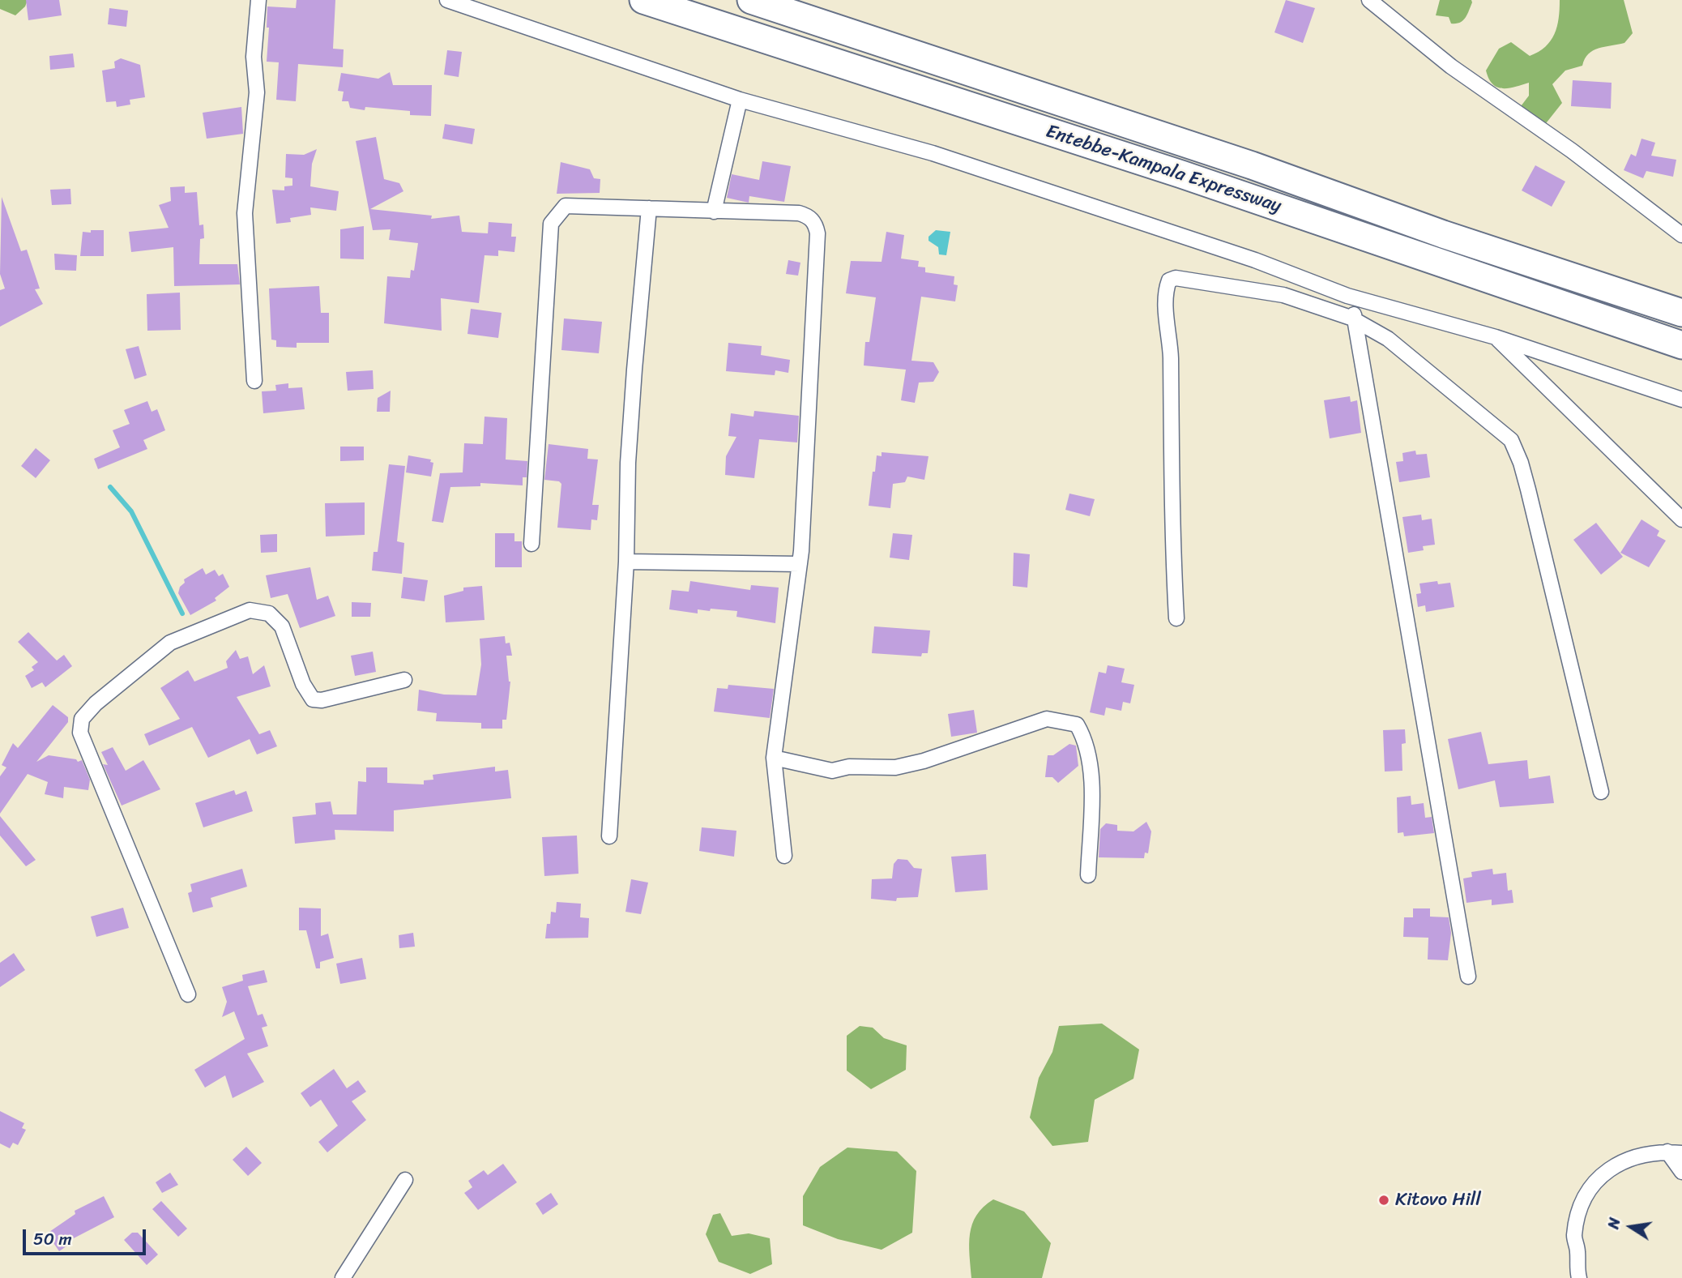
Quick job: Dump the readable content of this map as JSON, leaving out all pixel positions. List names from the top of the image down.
{
  "streets": {
    "highway": ["Entebbe-Kampala Expressway"]
  },
  "places": ["Kitovo Hill"],
  "scale_bar": "50 m",
  "north": "left"
}
